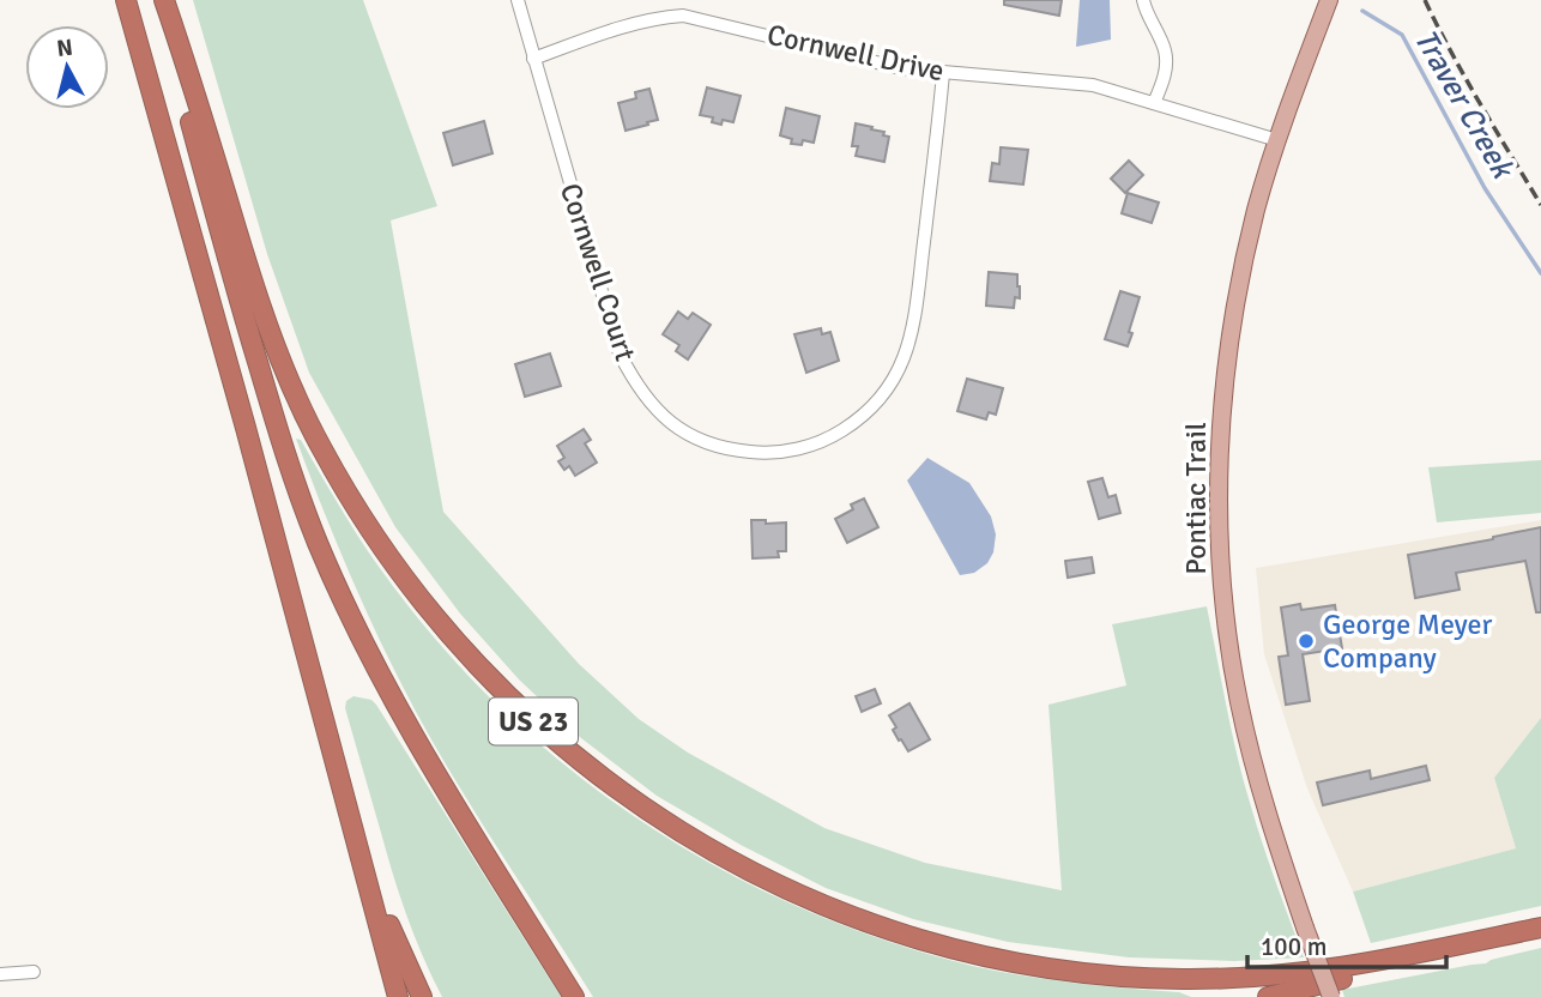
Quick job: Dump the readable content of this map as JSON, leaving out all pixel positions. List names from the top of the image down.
{
  "streets": {
    "highway": ["US 23"],
    "main road": ["Pontiac Trail"],
    "street": ["Cornwell Drive", "Cornwell Court"]
  },
  "crossings": [
    ["Cornwell Drive", "Cornwell Court"],
    ["Cornwell Drive", "Pontiac Trail"]
  ],
  "water": ["Traver Creek"],
  "places": ["George Meyer Company"],
  "scale_bar": "100 m",
  "north": "top"
}
